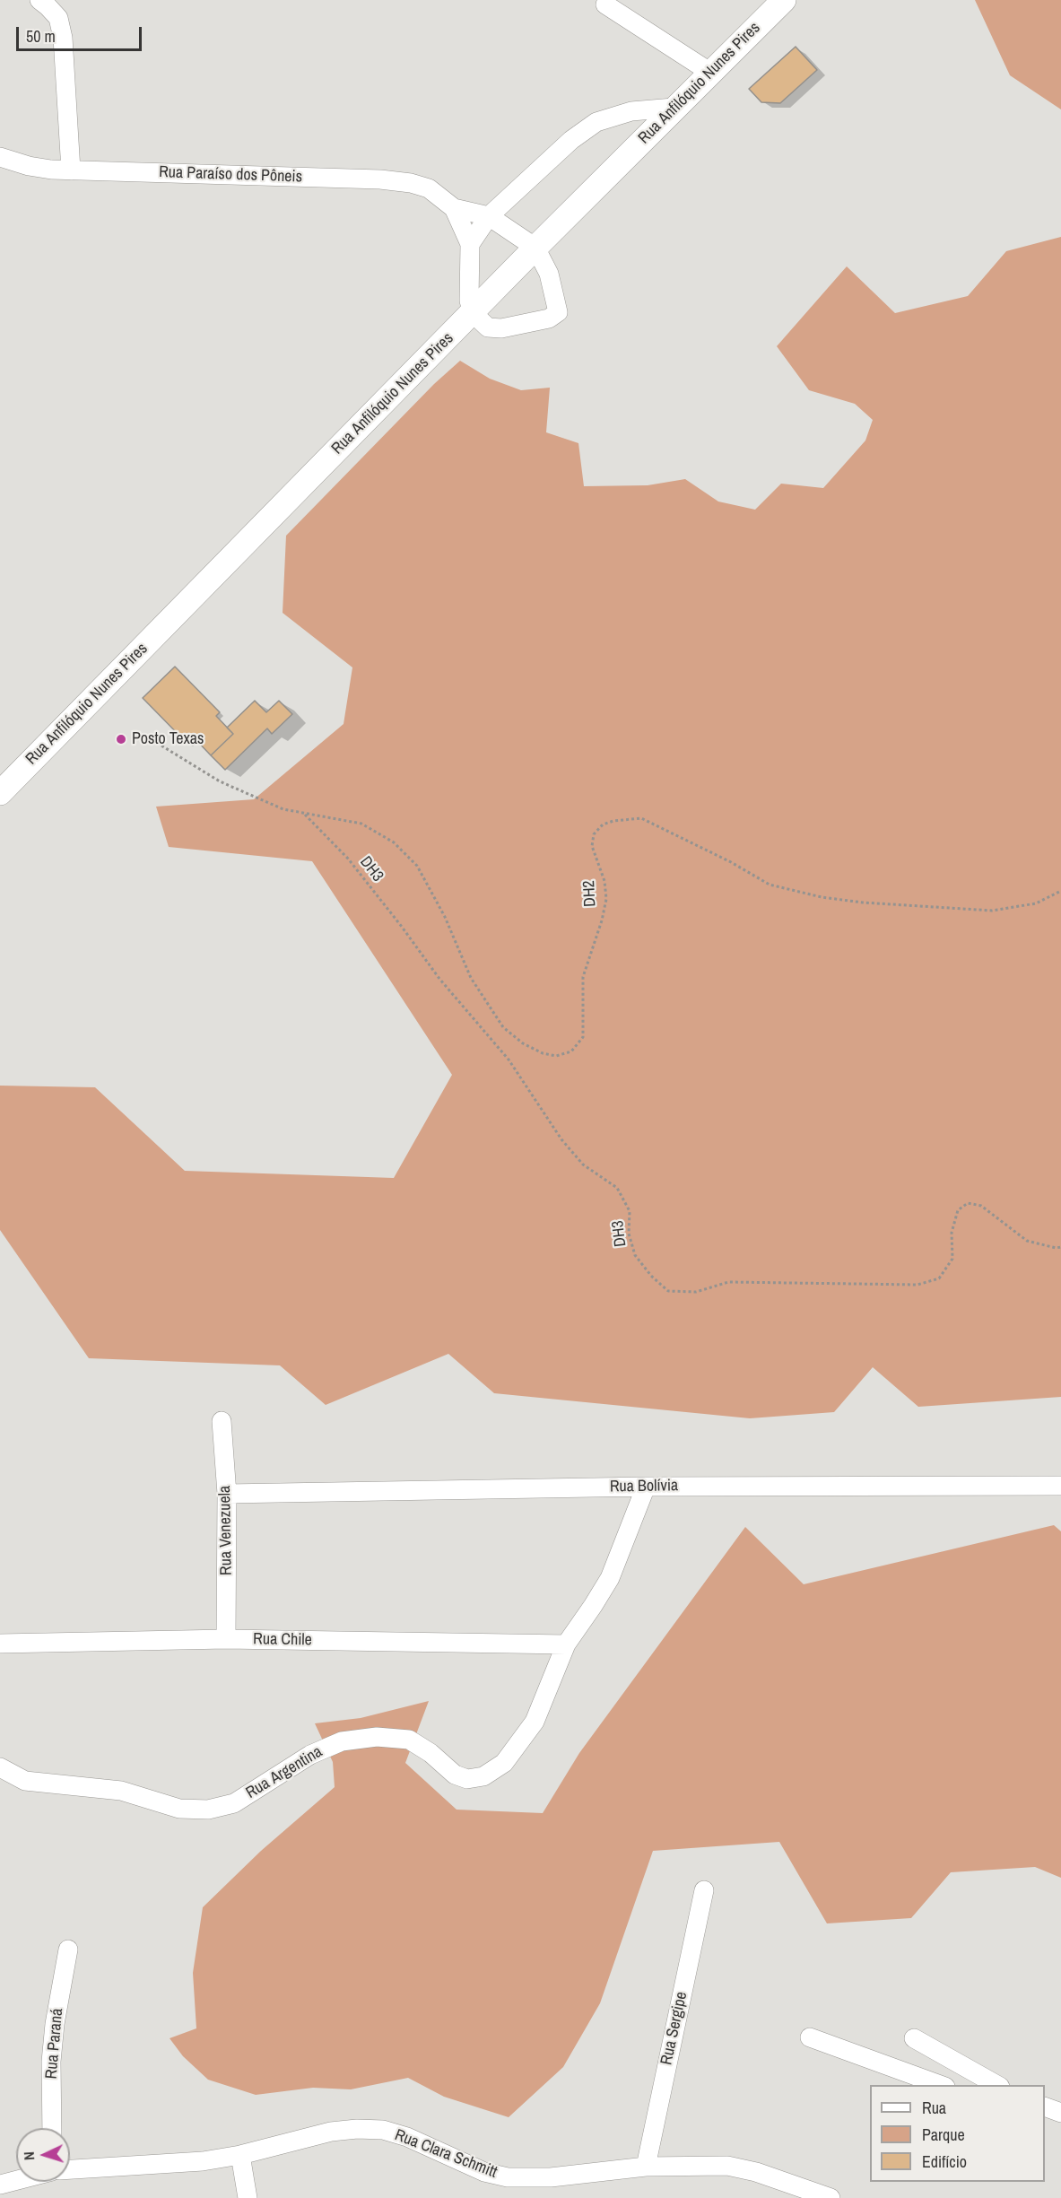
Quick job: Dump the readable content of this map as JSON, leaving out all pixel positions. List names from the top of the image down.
{
  "streets": {
    "main road": ["Rua Anfilóquio Nunes Pires"],
    "street": [
      "Rua Paraíso dos Pôneis",
      "Rua Bolívia",
      "Rua Venezuela",
      "Rua Chile",
      "Rua Argentina",
      "Rua Sergipe",
      "Rua Paraná",
      "Rua Clara Schmitt"
    ],
    "path": ["DH3", "DH2"]
  },
  "crossings": [
    ["Rua Anfilóquio Nunes Pires", "Rua Paraíso dos Pôneis"],
    ["DH3", "DH2"],
    ["Rua Bolívia", "Rua Venezuela"],
    ["Rua Bolívia", "Rua Argentina"],
    ["Rua Venezuela", "Rua Chile"],
    ["Rua Chile", "Rua Argentina"],
    ["Rua Sergipe", "Rua Clara Schmitt"]
  ],
  "places": ["Posto Texas"],
  "legend": ["Rua", "Parque", "Edifício"],
  "scale_bar": "50 m",
  "north": "left"
}
